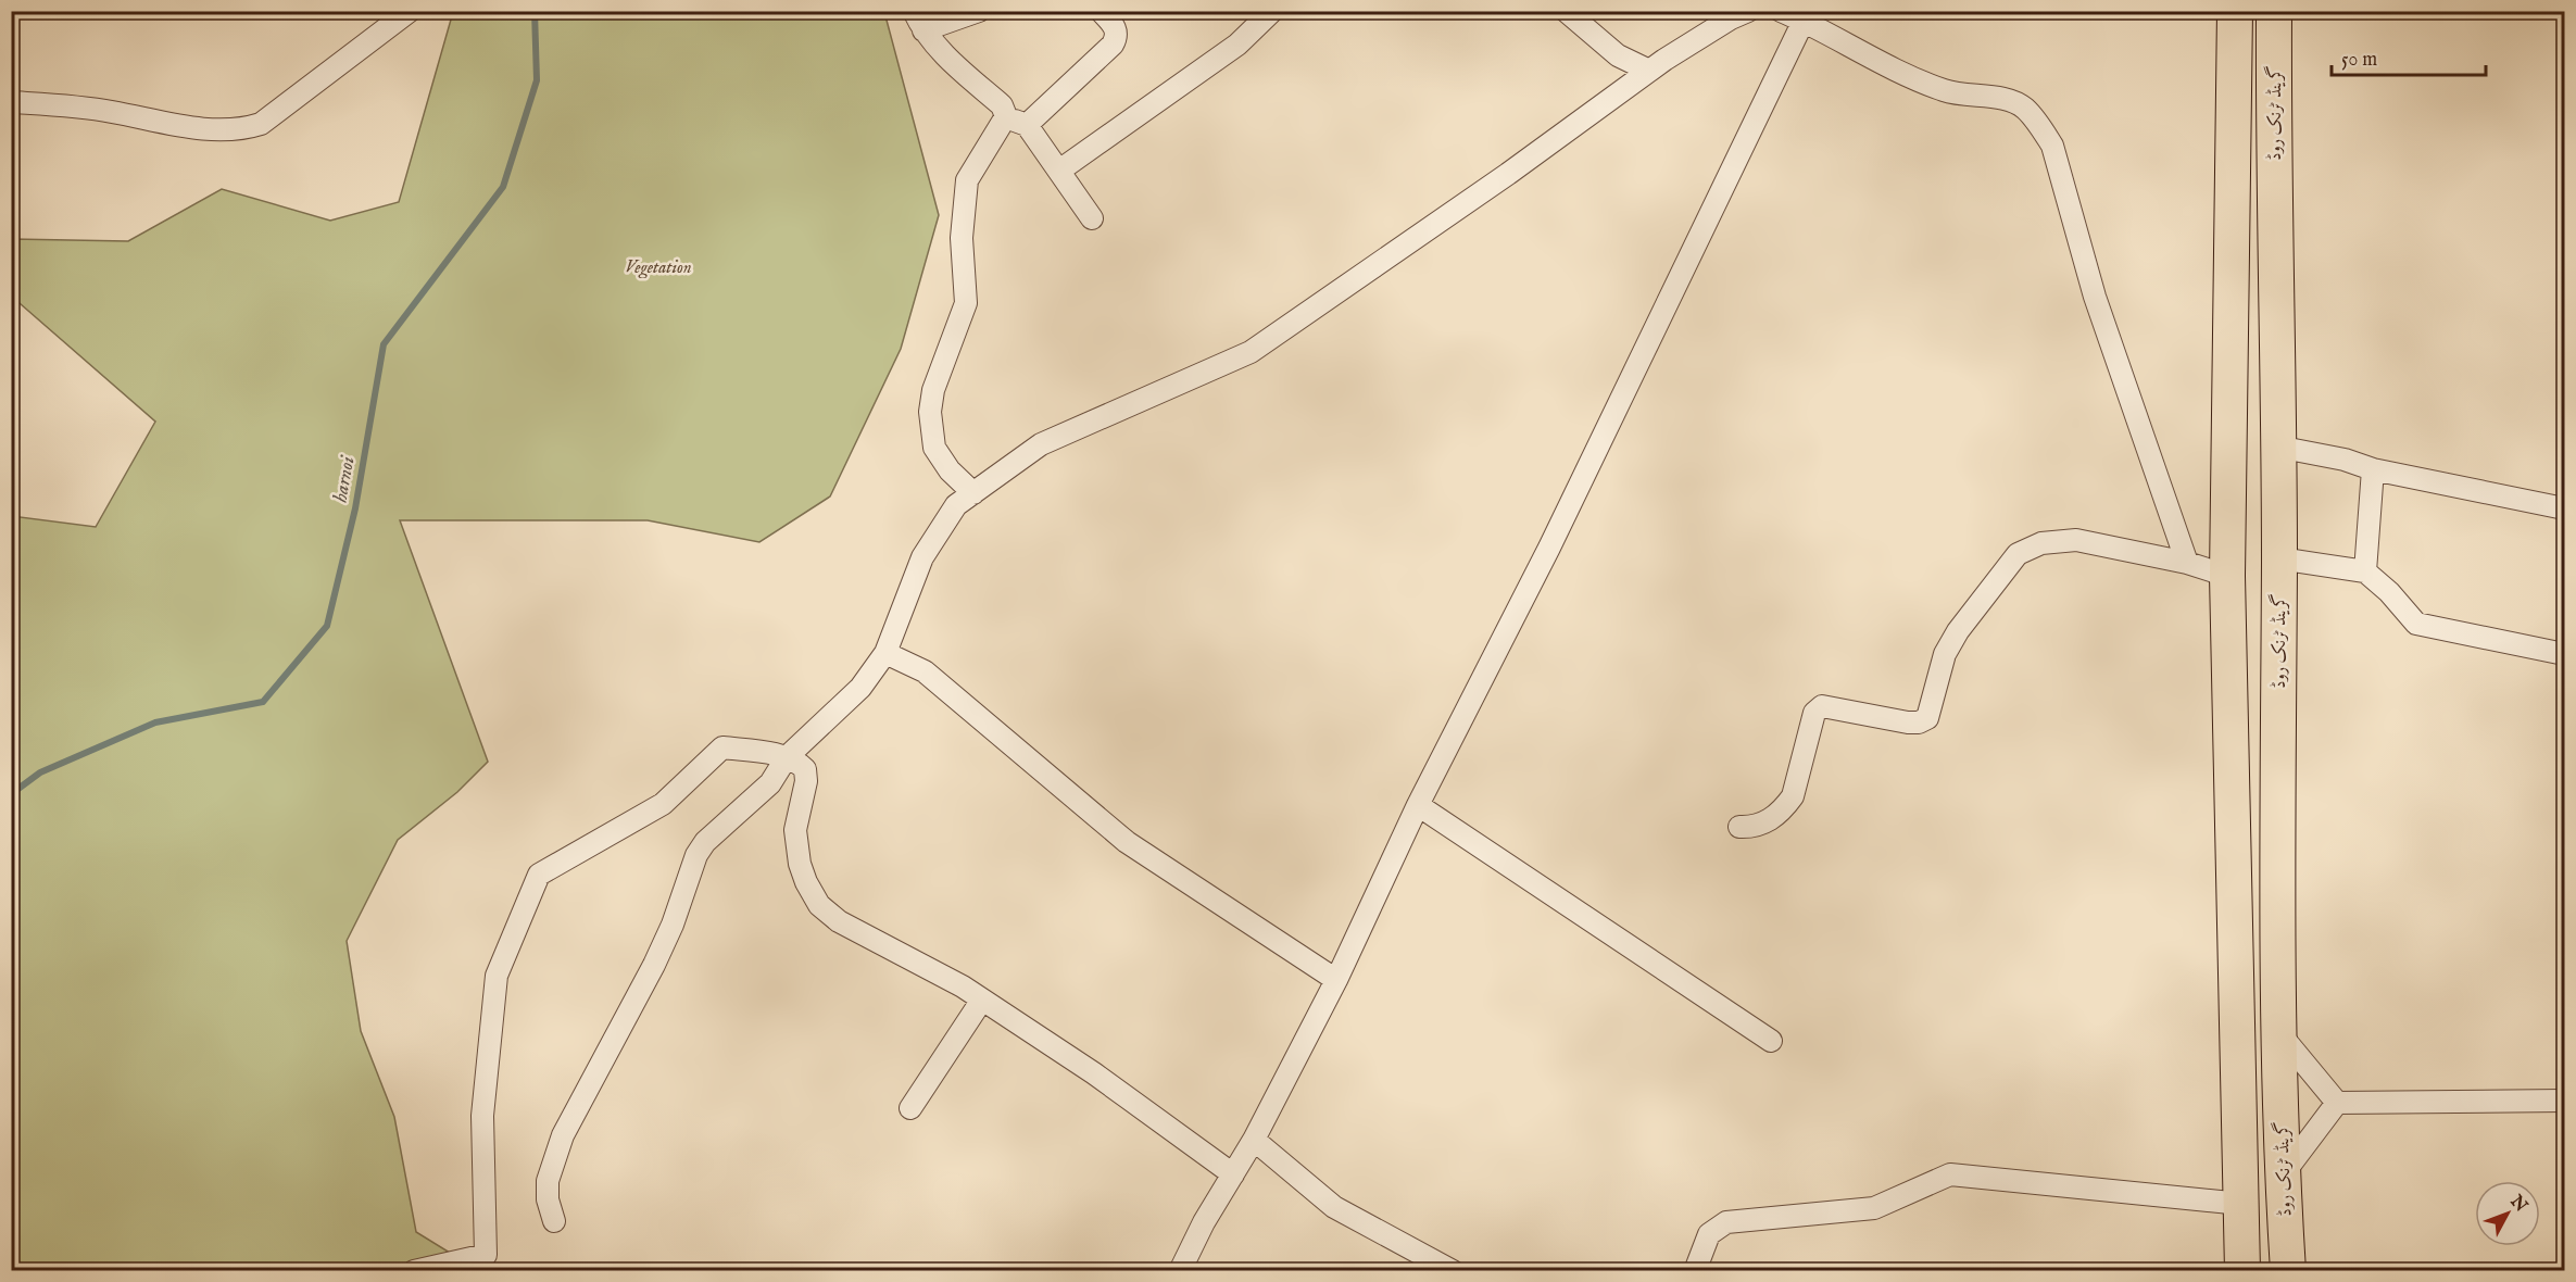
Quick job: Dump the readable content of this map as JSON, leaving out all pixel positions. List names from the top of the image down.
{
  "streets": {
    "highway": ["گرینڈ ٹرنک روڈ"]
  },
  "water": ["harnoi"],
  "parks": ["Vegetation"],
  "scale_bar": "50 m",
  "north": "top right"
}
